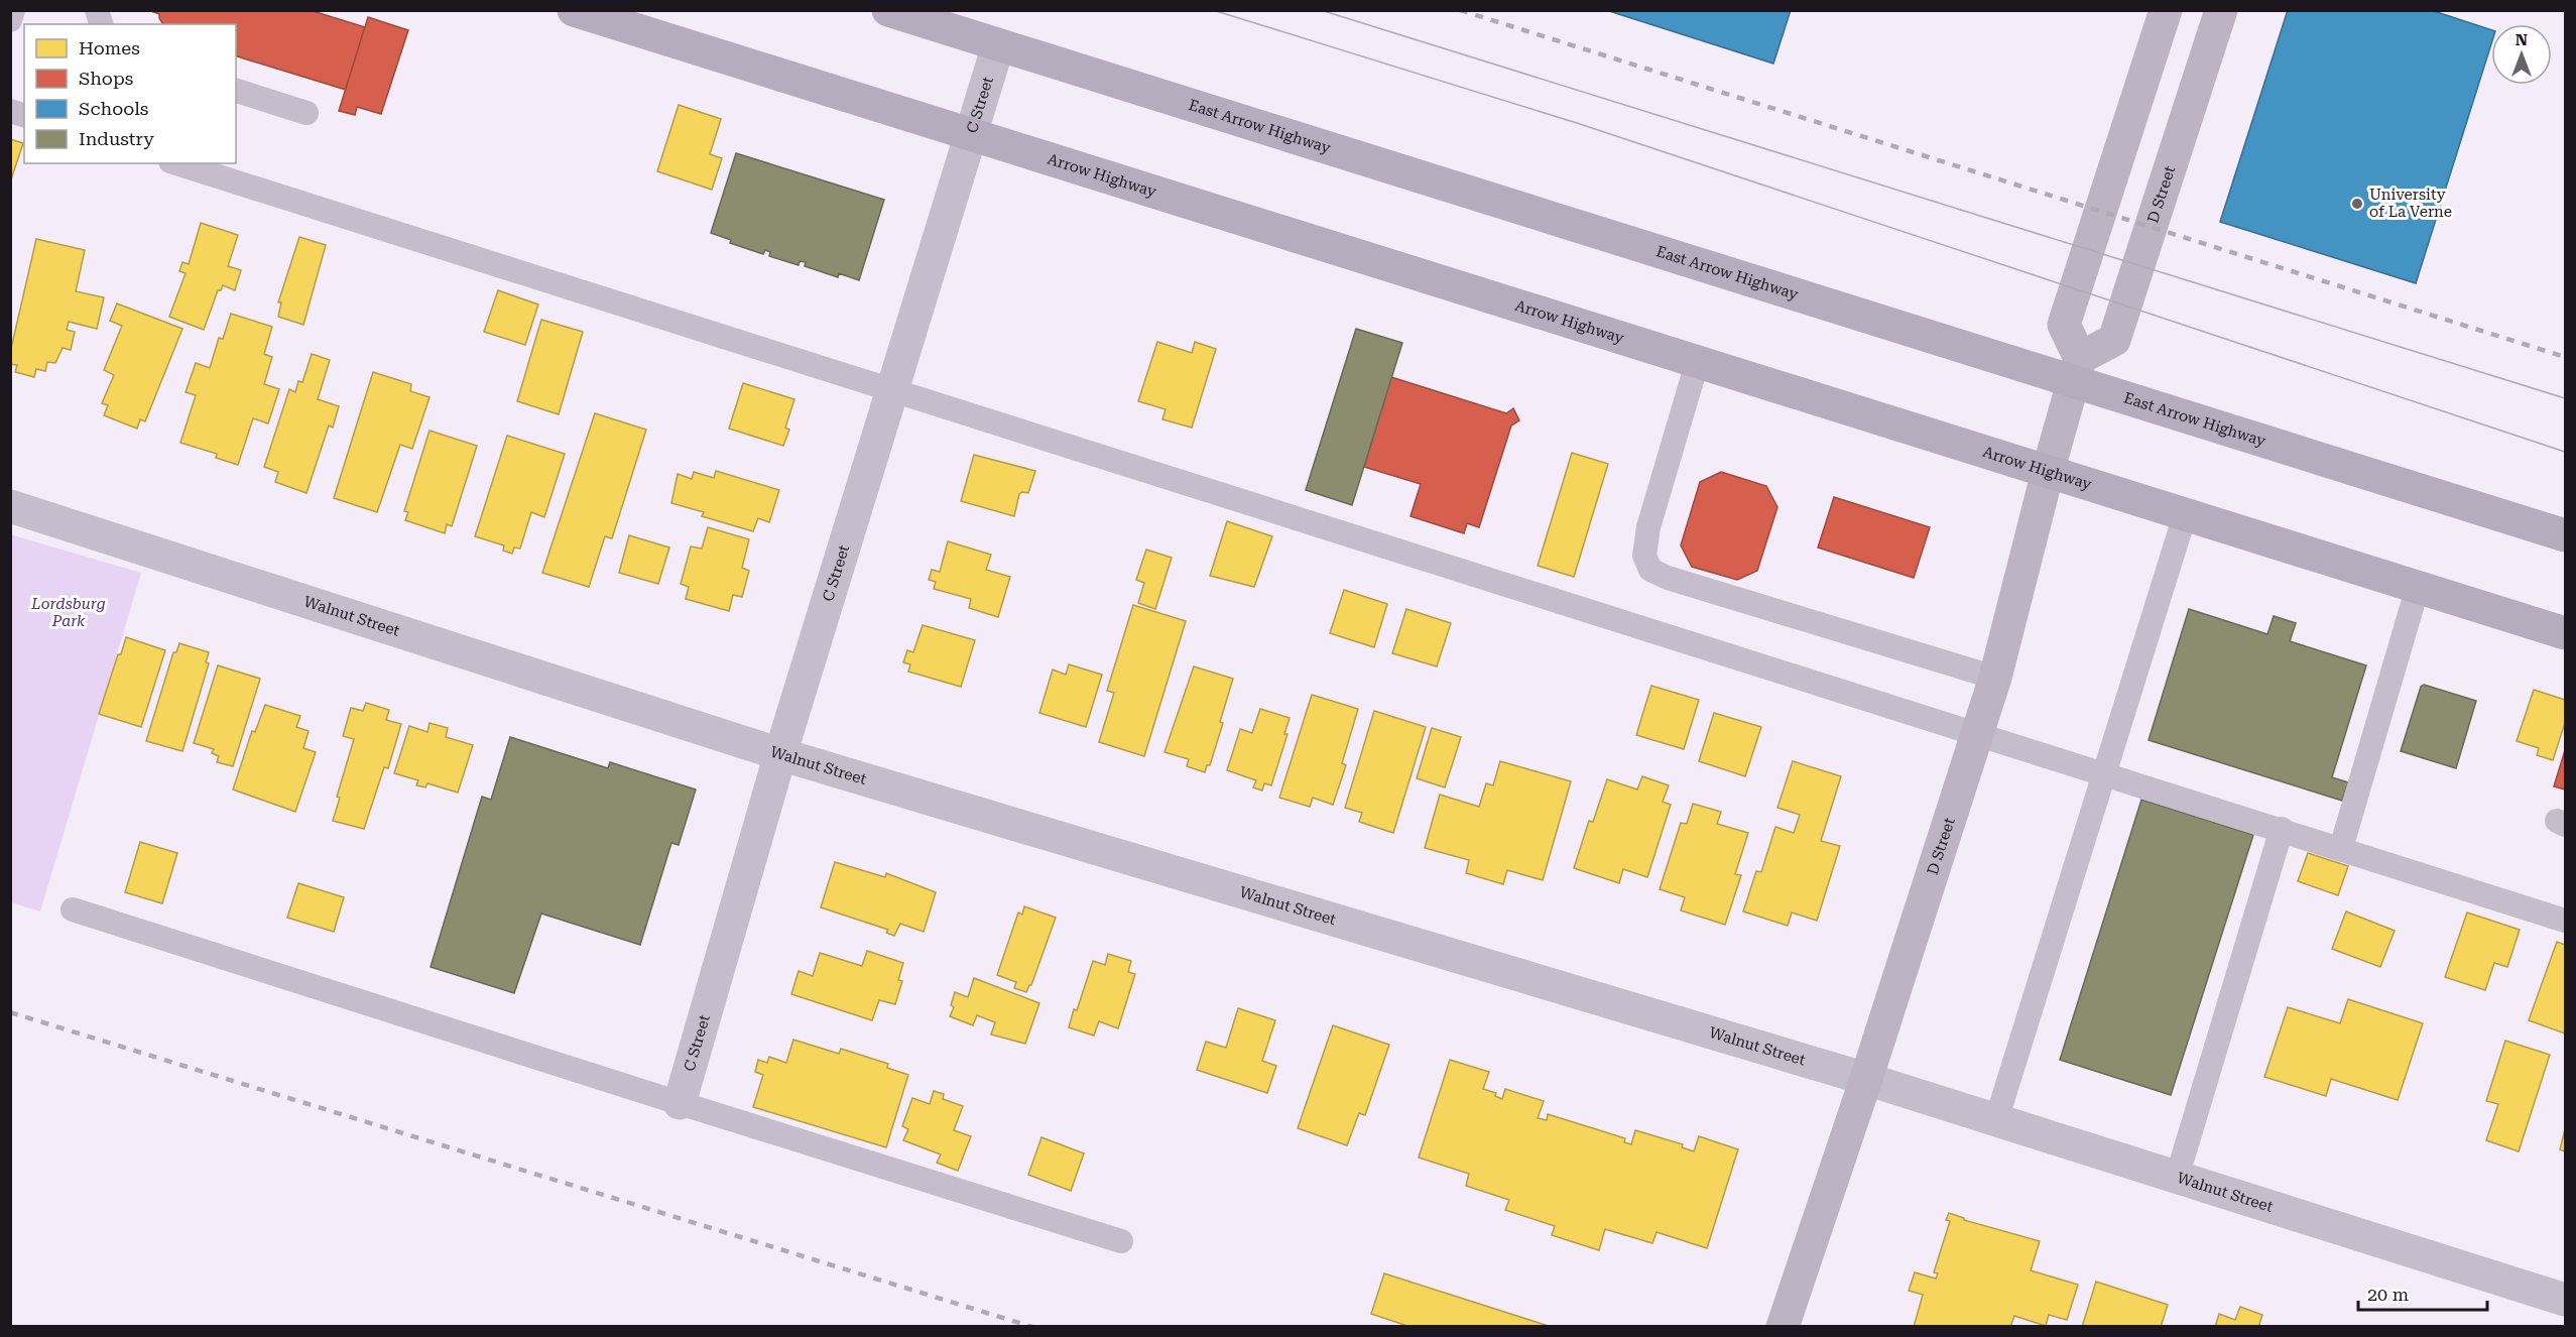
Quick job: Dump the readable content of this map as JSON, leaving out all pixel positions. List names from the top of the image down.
{
  "streets": {
    "main road": ["East Arrow Highway", "Arrow Highway"],
    "street": ["C Street", "D Street", "Walnut Street"]
  },
  "crossings": [
    ["C Street", "East Arrow Highway"],
    ["C Street", "Arrow Highway"],
    ["C Street", "Walnut Street"],
    ["East Arrow Highway", "D Street"],
    ["Arrow Highway", "D Street"],
    ["D Street", "Walnut Street"]
  ],
  "parks": ["Lordsburg Park"],
  "places": ["University of La Verne"],
  "legend": [
    "Homes",
    "Shops",
    "Schools",
    "Industry"
  ],
  "scale_bar": "20 m",
  "north": "top"
}
